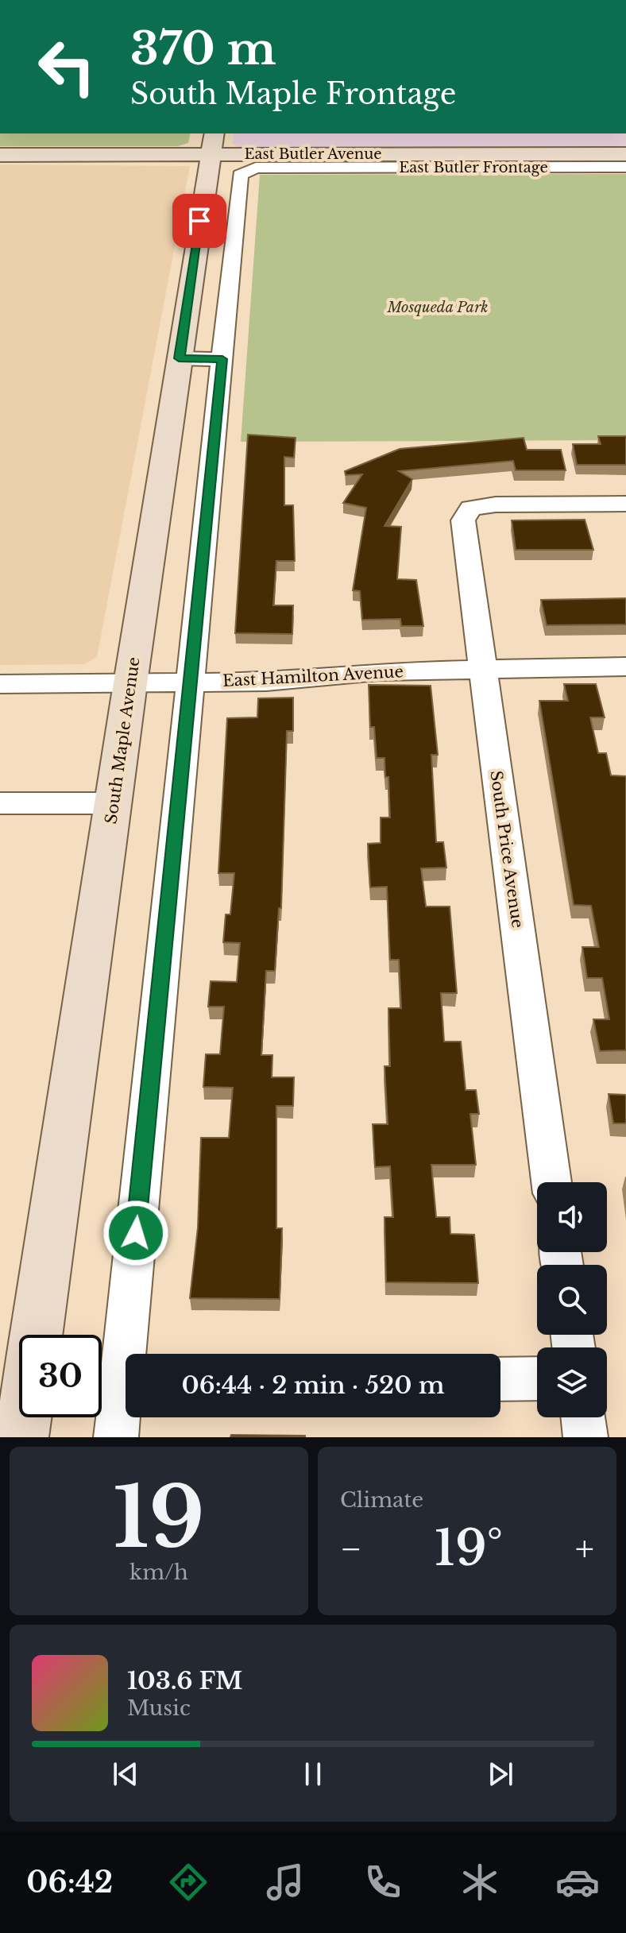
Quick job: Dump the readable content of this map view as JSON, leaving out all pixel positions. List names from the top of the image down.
{
  "streets": {
    "main road": ["East Butler Avenue", "South Maple Avenue"],
    "street": ["East Butler Frontage", "East Hamilton Avenue", "South Price Avenue"]
  },
  "crossings": [
    ["East Butler Avenue", "South Maple Avenue"],
    ["East Hamilton Avenue", "South Maple Avenue"],
    ["East Hamilton Avenue", "South Price Avenue"]
  ],
  "parks": ["Mosqueda Park"],
  "page": {
    "turn": ["370 m", "South Maple Frontage"],
    "limit": "30",
    "trip": "06:44 · 2 min · 520 m",
    "tile": [
      ["19", "km/h"],
      "Climate"
    ],
    "heat": ["−", "19°", "+"],
    "song": ["103.6 FM", "Music"],
    "tabs": "06:42"
  }
}
